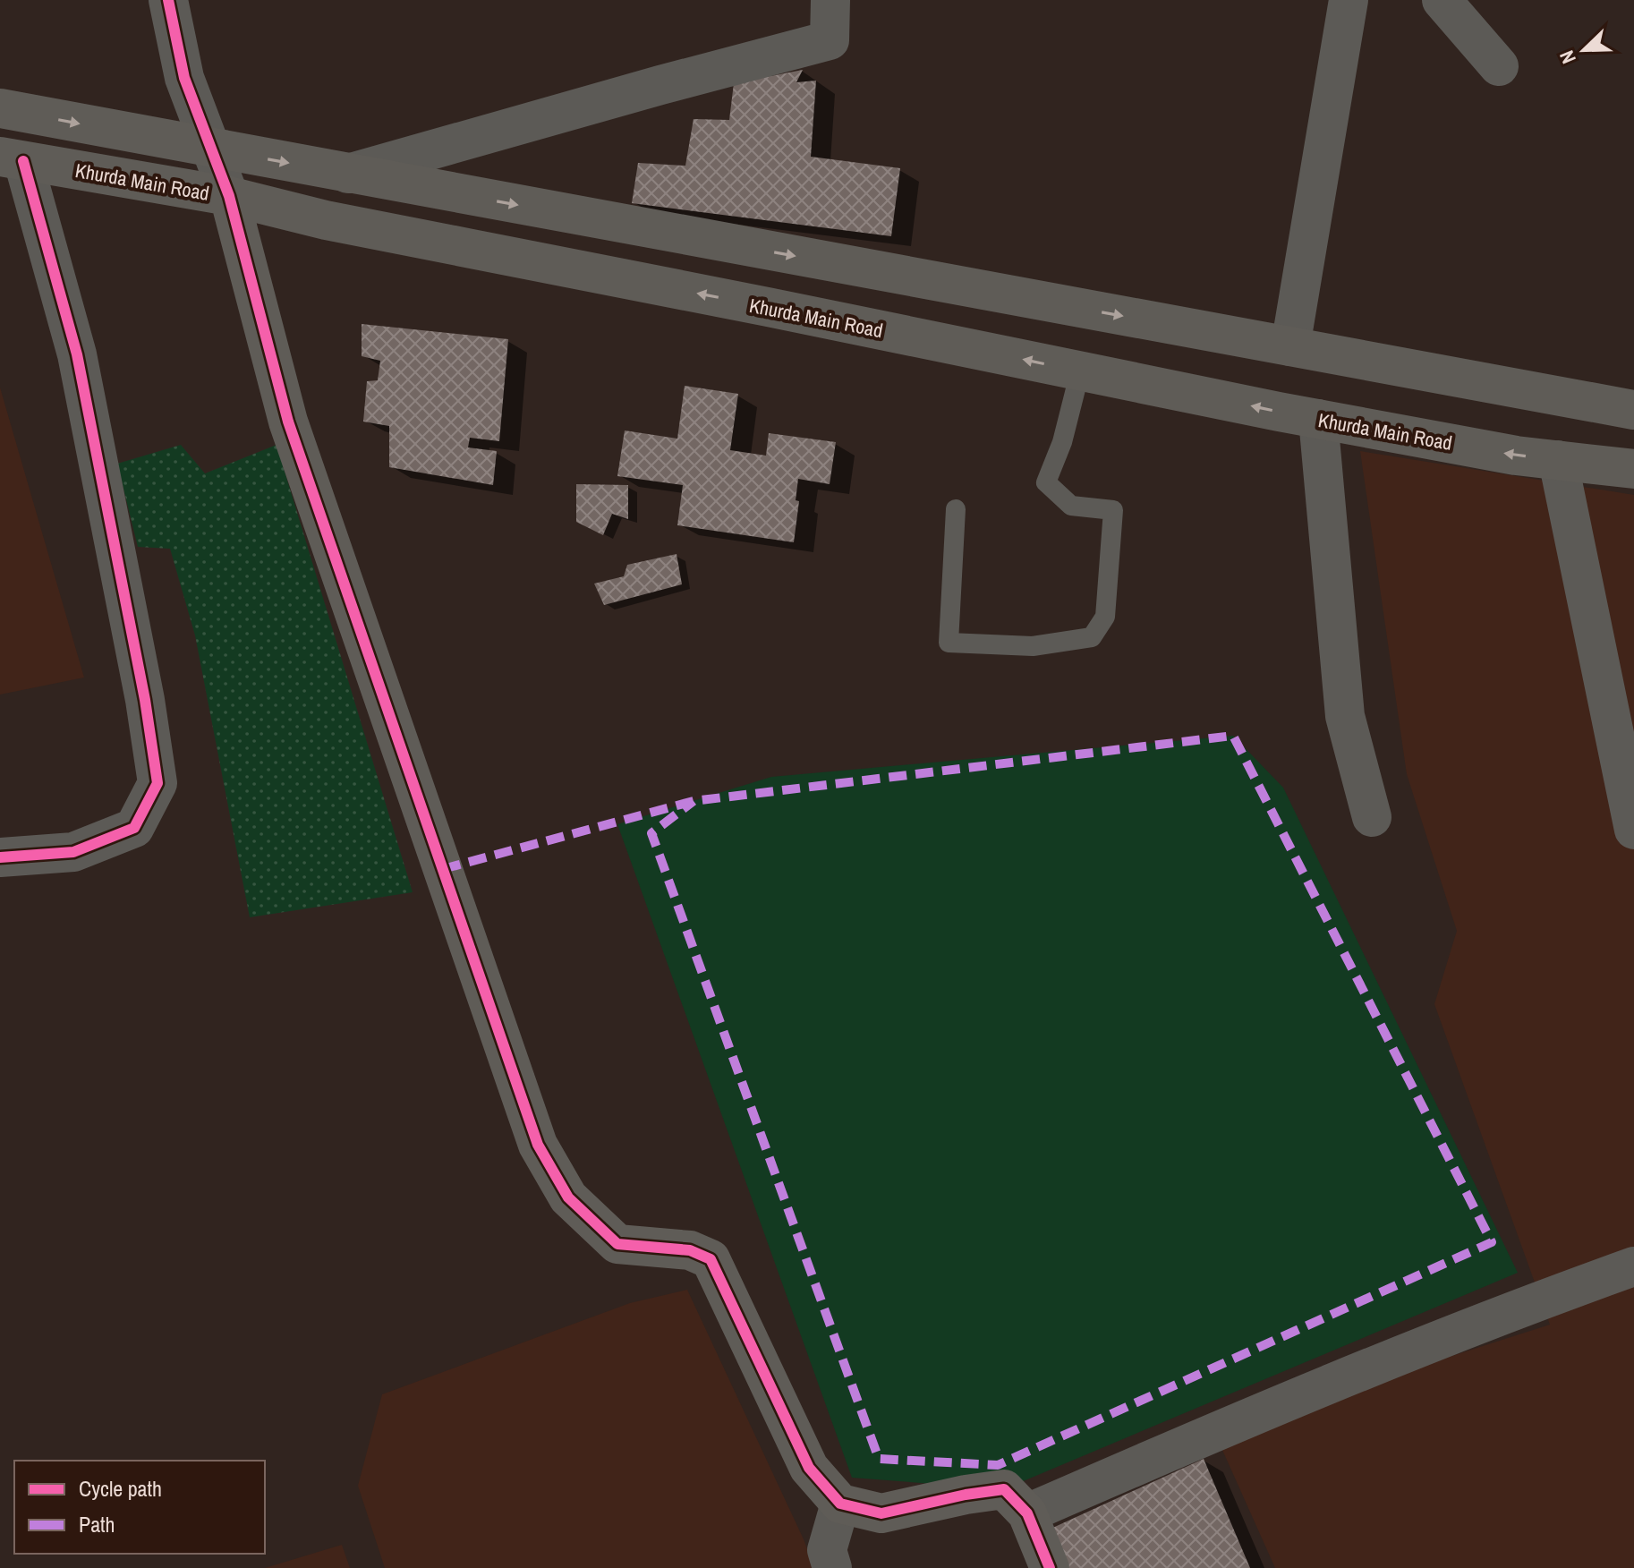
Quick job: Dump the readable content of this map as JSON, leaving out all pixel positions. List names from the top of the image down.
{
  "streets": {
    "main road": ["Khurda Main Road"]
  },
  "legend": ["Cycle path", "Path"],
  "north": "bottom left"
}
